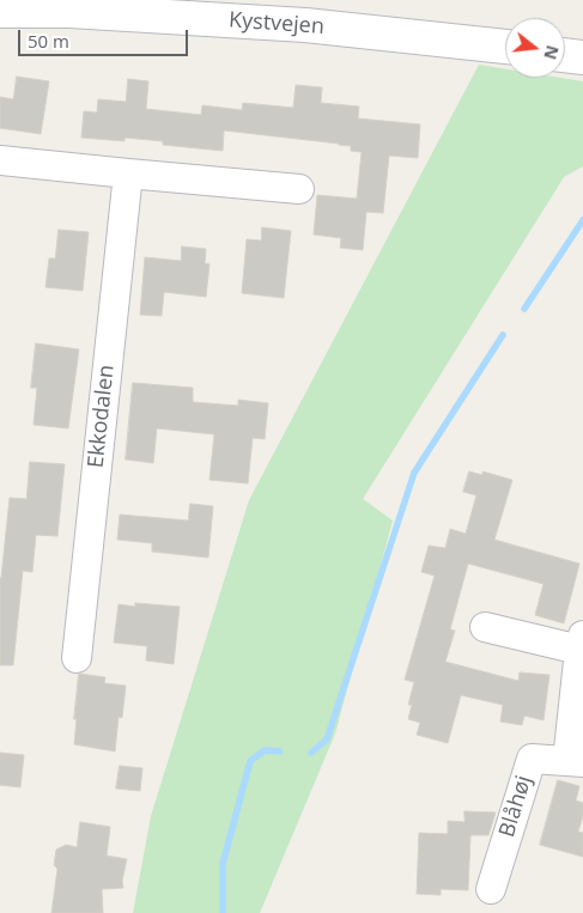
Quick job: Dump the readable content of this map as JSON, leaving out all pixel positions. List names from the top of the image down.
{
  "streets": {
    "street": ["Kystvejen", "Ekkodalen", "Blåhøj"]
  },
  "scale_bar": "50 m",
  "north": "right"
}
